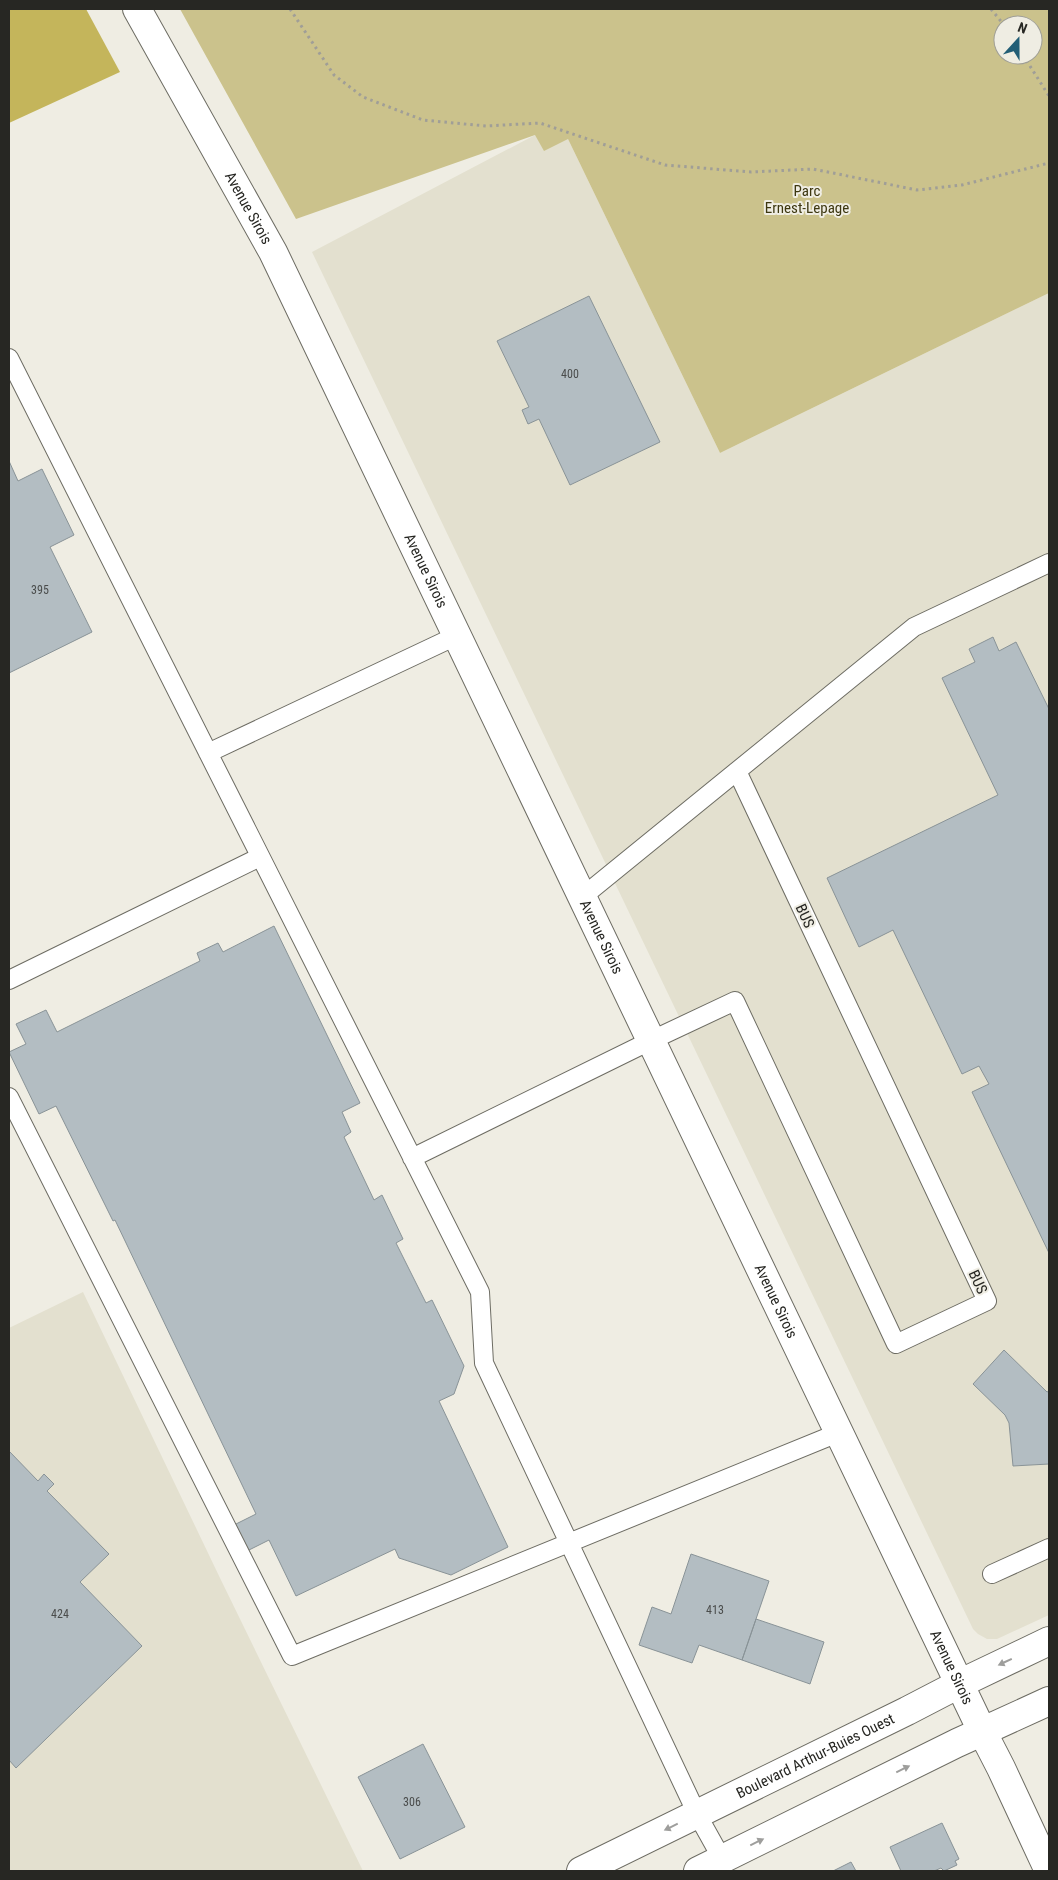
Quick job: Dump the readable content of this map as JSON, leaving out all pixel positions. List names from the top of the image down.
{
  "streets": {
    "street": ["Avenue Sirois", "Boulevard Arthur-Buies Ouest"],
    "lane": ["BUS"]
  },
  "crossings": [
    ["Avenue Sirois", "BUS"],
    ["Avenue Sirois", "Boulevard Arthur-Buies Ouest"]
  ],
  "parks": ["Parc Ernest-Lepage"],
  "house_numbers": [
    "400",
    "395",
    "413",
    "424",
    "306"
  ],
  "north": "top"
}
